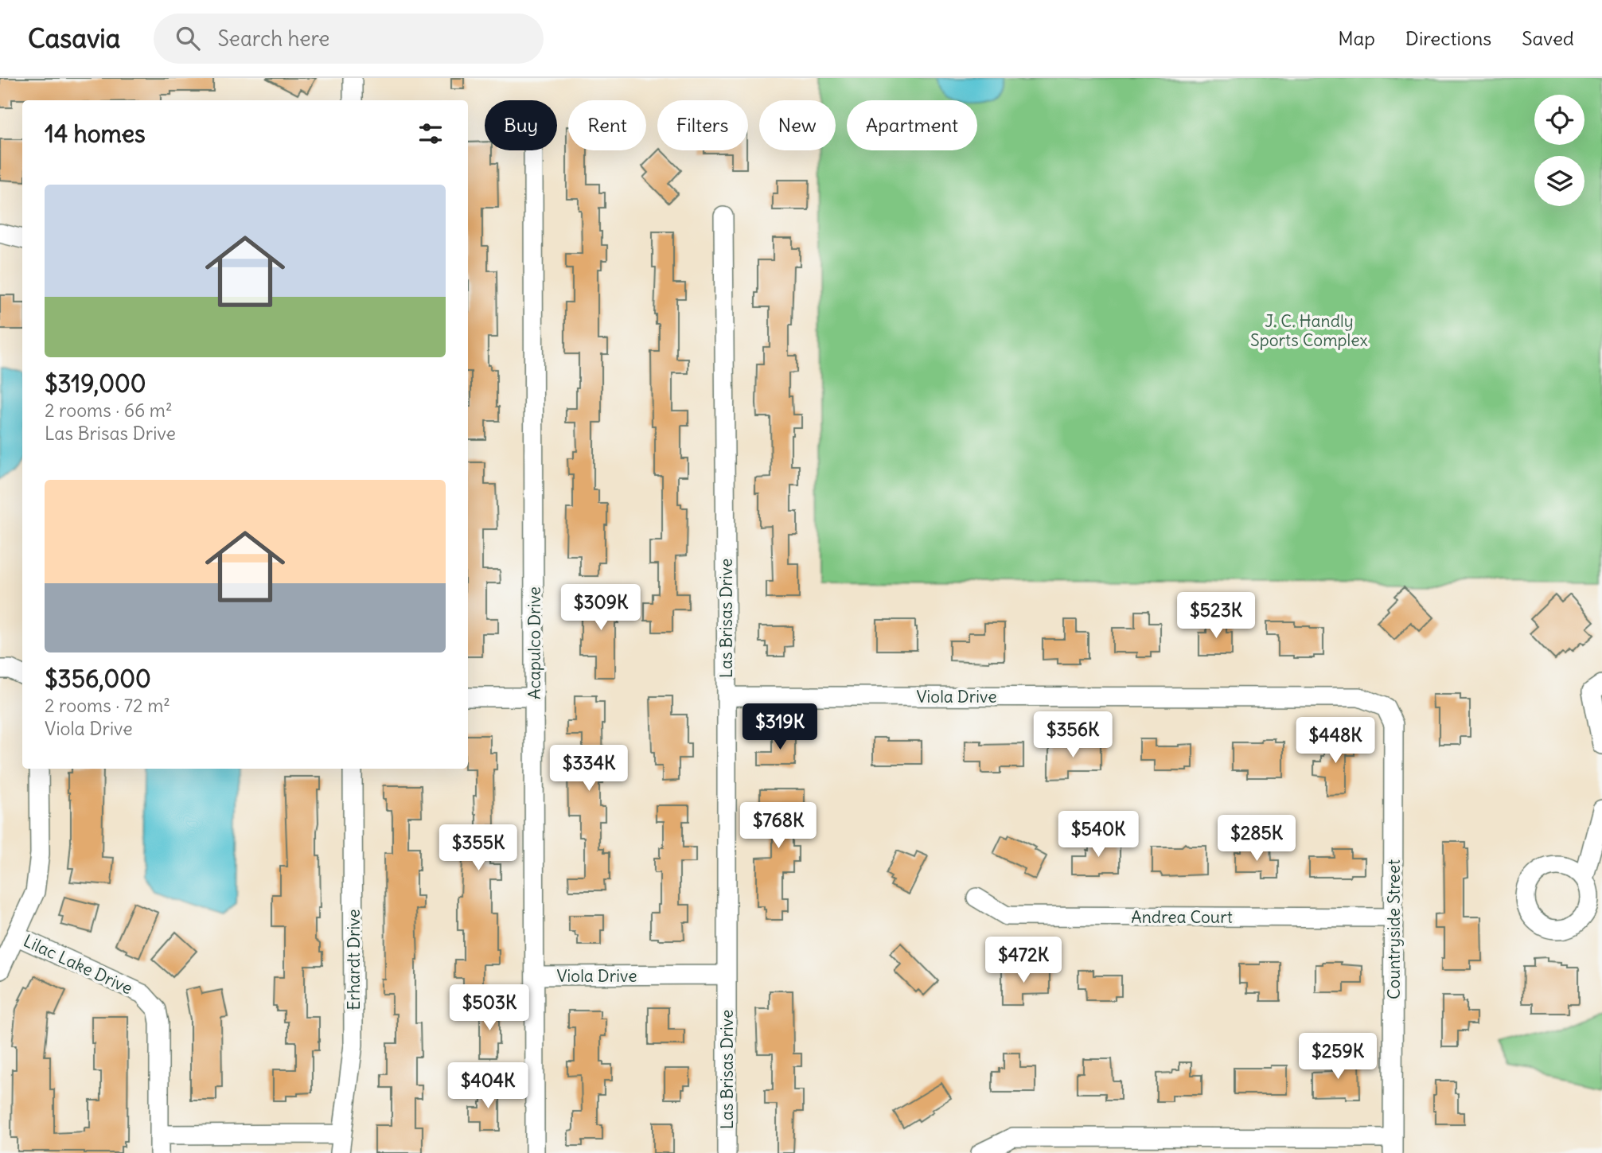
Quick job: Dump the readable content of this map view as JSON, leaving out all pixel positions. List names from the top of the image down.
{
  "streets": {
    "street": [
      "Las Brisas Drive",
      "Acapulco Drive",
      "Viola Drive",
      "Andrea Court",
      "Countryside Street",
      "Erhardt Drive",
      "Lilac Lake Drive"
    ]
  },
  "crossings": [
    ["Las Brisas Drive", "Viola Drive"],
    ["Acapulco Drive", "Viola Drive"],
    ["Viola Drive", "Countryside Street"],
    ["Andrea Court", "Countryside Street"]
  ],
  "parks": ["J. C. Handly Sports Complex"],
  "page": {
    "header": "Casavia",
    "search": "Search here",
    "nav": ["Map", "Directions", "Saved"],
    "chip": [
      "Buy",
      "Rent",
      "Filters",
      "New",
      "Apartment"
    ],
    "heading": "14 homes",
    "list": [
      {
        "name": "$319,000",
        "note": "2 rooms · 66 m² · Las Brisas Drive"
      },
      {
        "name": "$356,000",
        "note": "2 rooms · 72 m² · Viola Drive"
      }
    ],
    "price": [
      "$309K",
      "$523K",
      "$319K",
      "$356K",
      "$448K",
      "$334K",
      "$768K",
      "$540K",
      "$285K",
      "$355K",
      "$472K",
      "$503K",
      "$259K",
      "$404K"
    ]
  }
}
